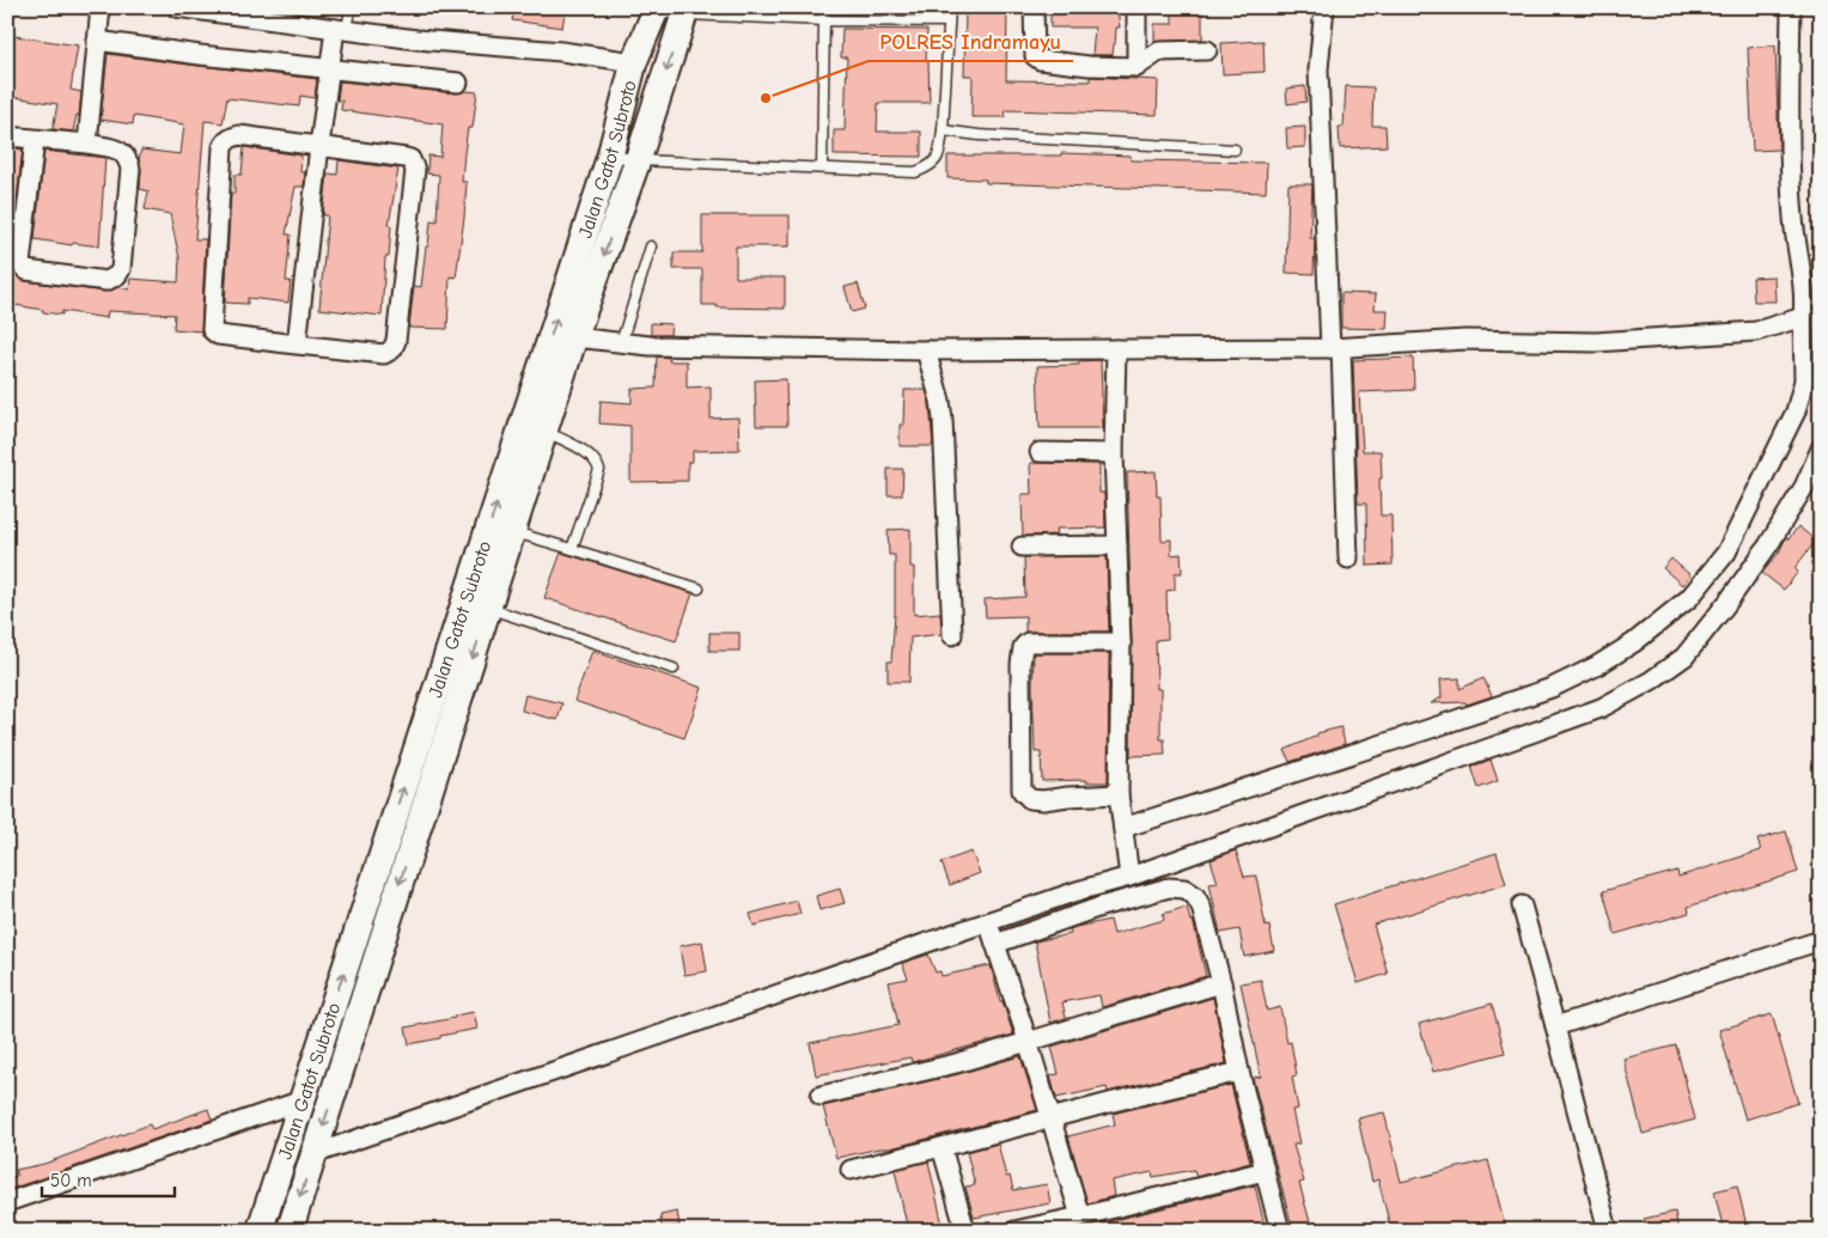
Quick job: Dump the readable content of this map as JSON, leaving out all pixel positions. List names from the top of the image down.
{
  "streets": {
    "street": ["Jalan Gatot Subroto"]
  },
  "places": ["POLRES Indramayu"],
  "scale_bar": "50 m"
}
